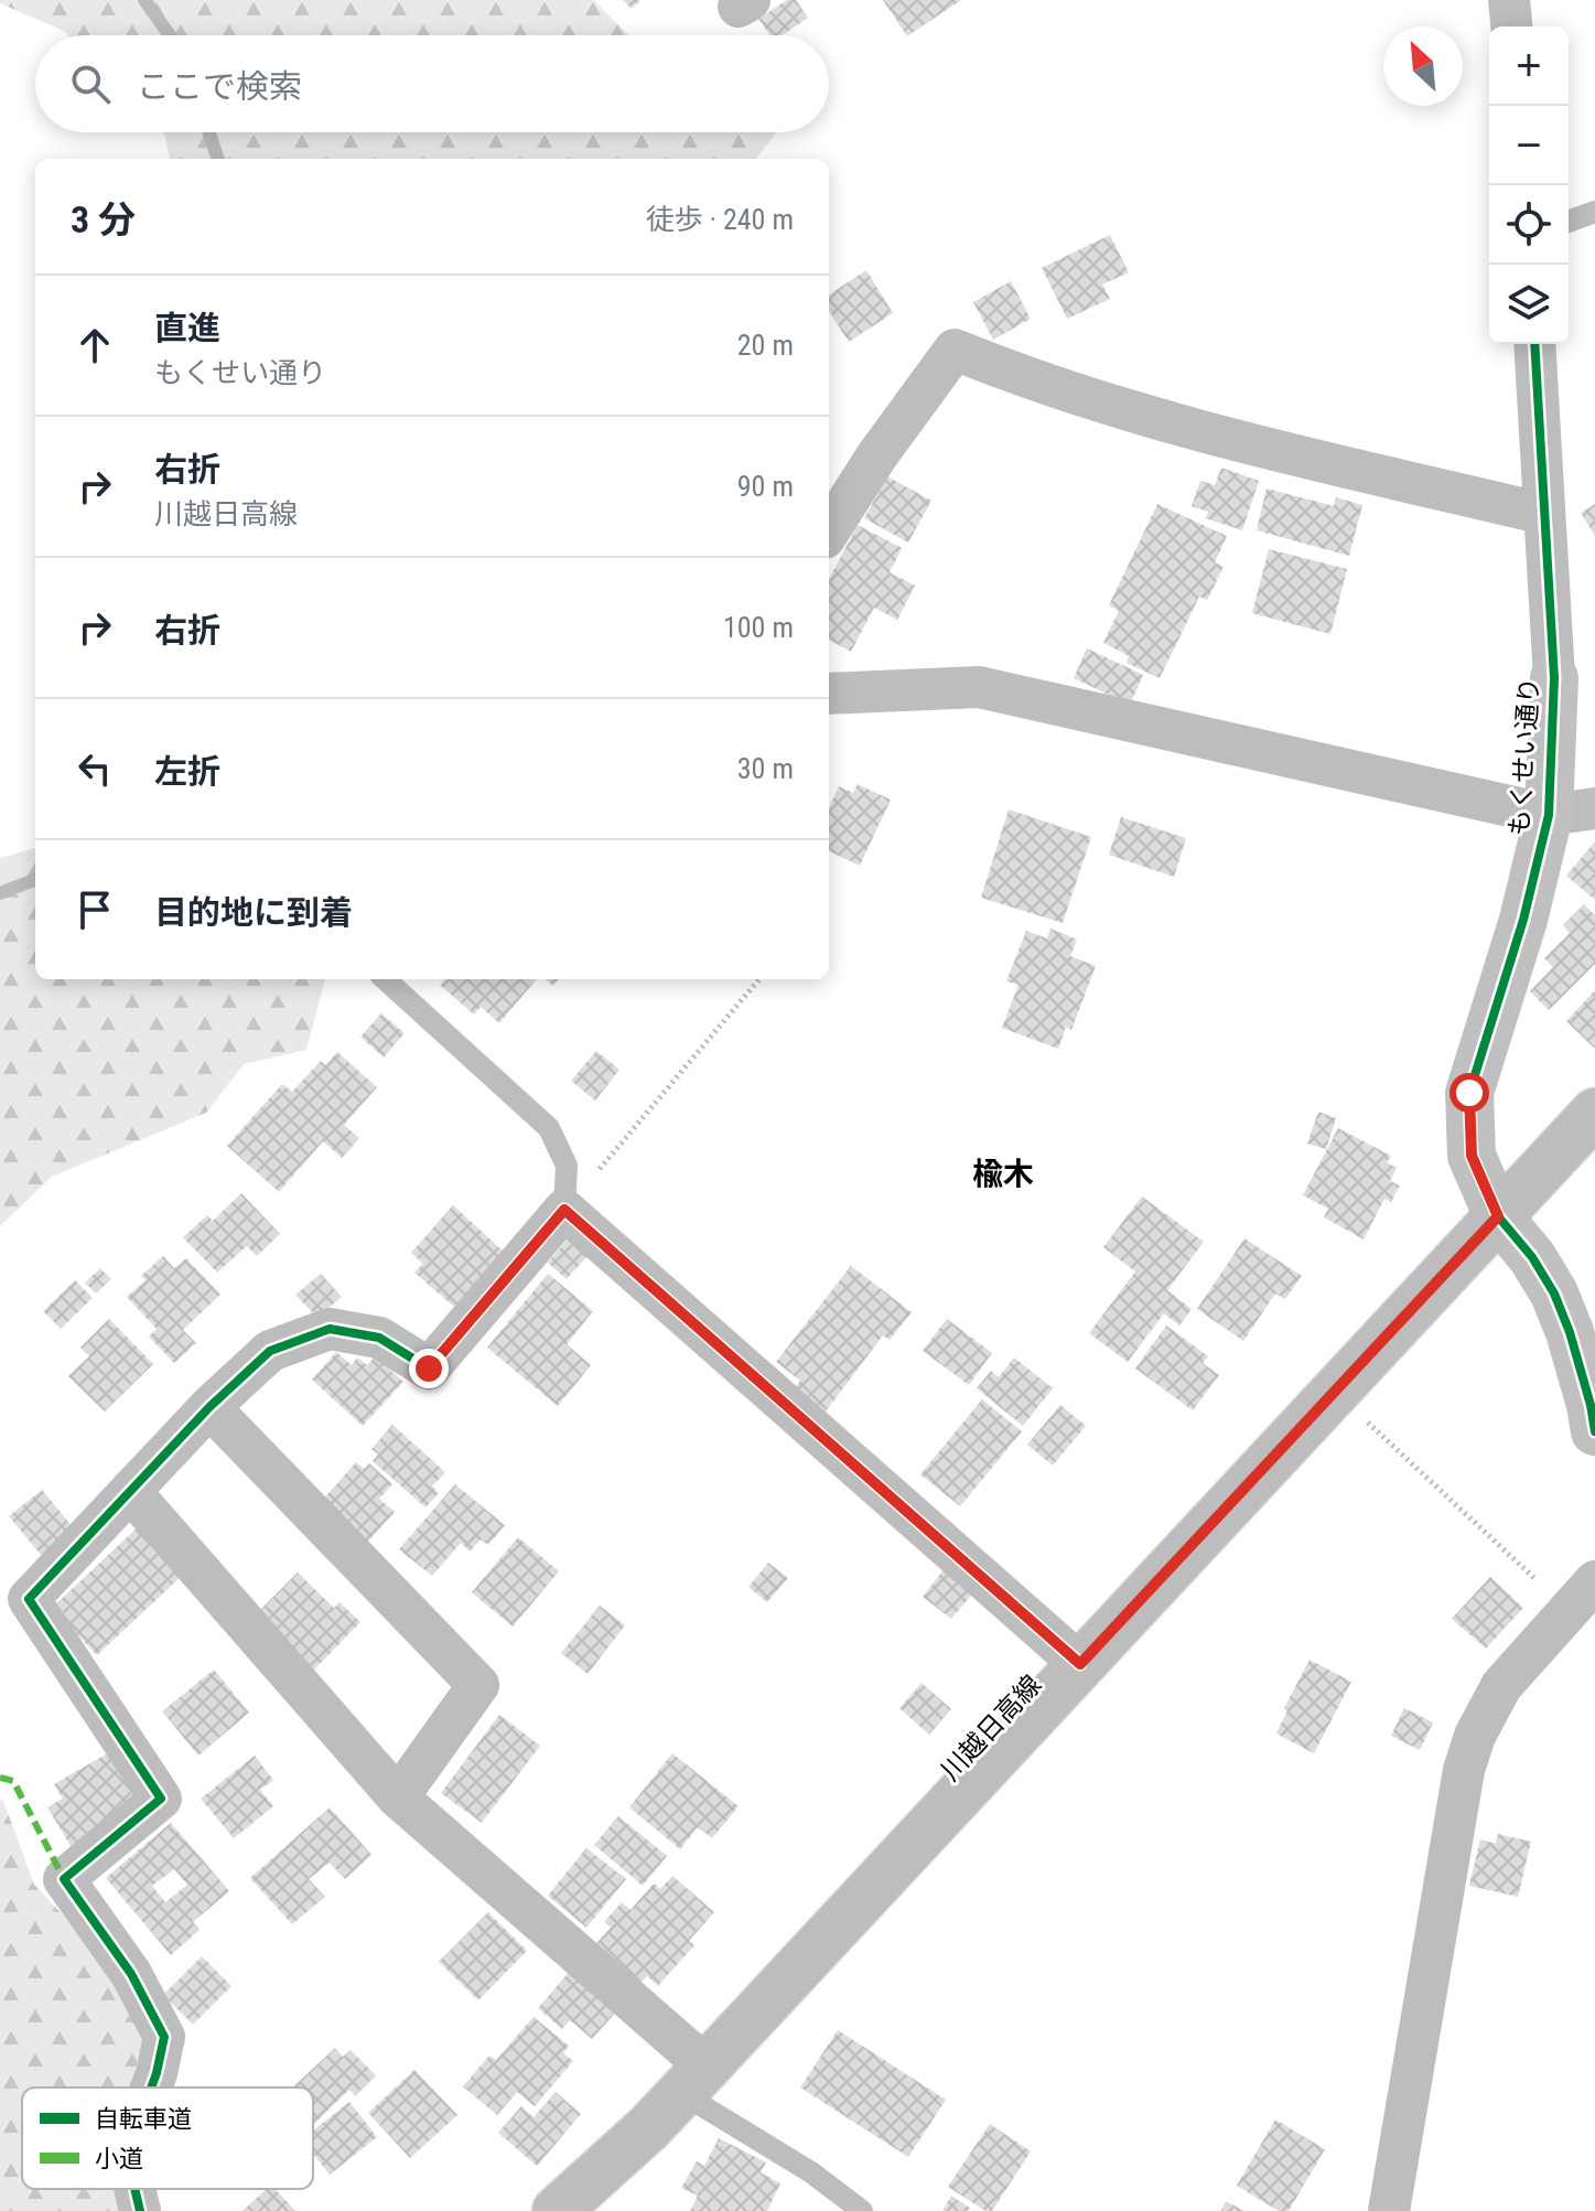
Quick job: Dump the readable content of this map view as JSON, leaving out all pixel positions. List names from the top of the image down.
{
  "streets": {
    "main road": ["川越日高線"],
    "street": ["もくせい通り"]
  },
  "crossings": [
    ["もくせい通り", "川越日高線"]
  ],
  "districts": ["楡木"],
  "legend": ["自転車道", "小道"],
  "north": "top left",
  "page": {
    "map_buttons": ["+", "−"],
    "search": "ここで検索",
    "heading": ["3 分", "徒歩 · 240 m"],
    "list": [
      ["直進", "もくせい通り", "20 m"],
      ["右折", "川越日高線", "90 m"],
      ["右折", "100 m"],
      ["左折", "30 m"],
      "目的地に到着"
    ]
  }
}
